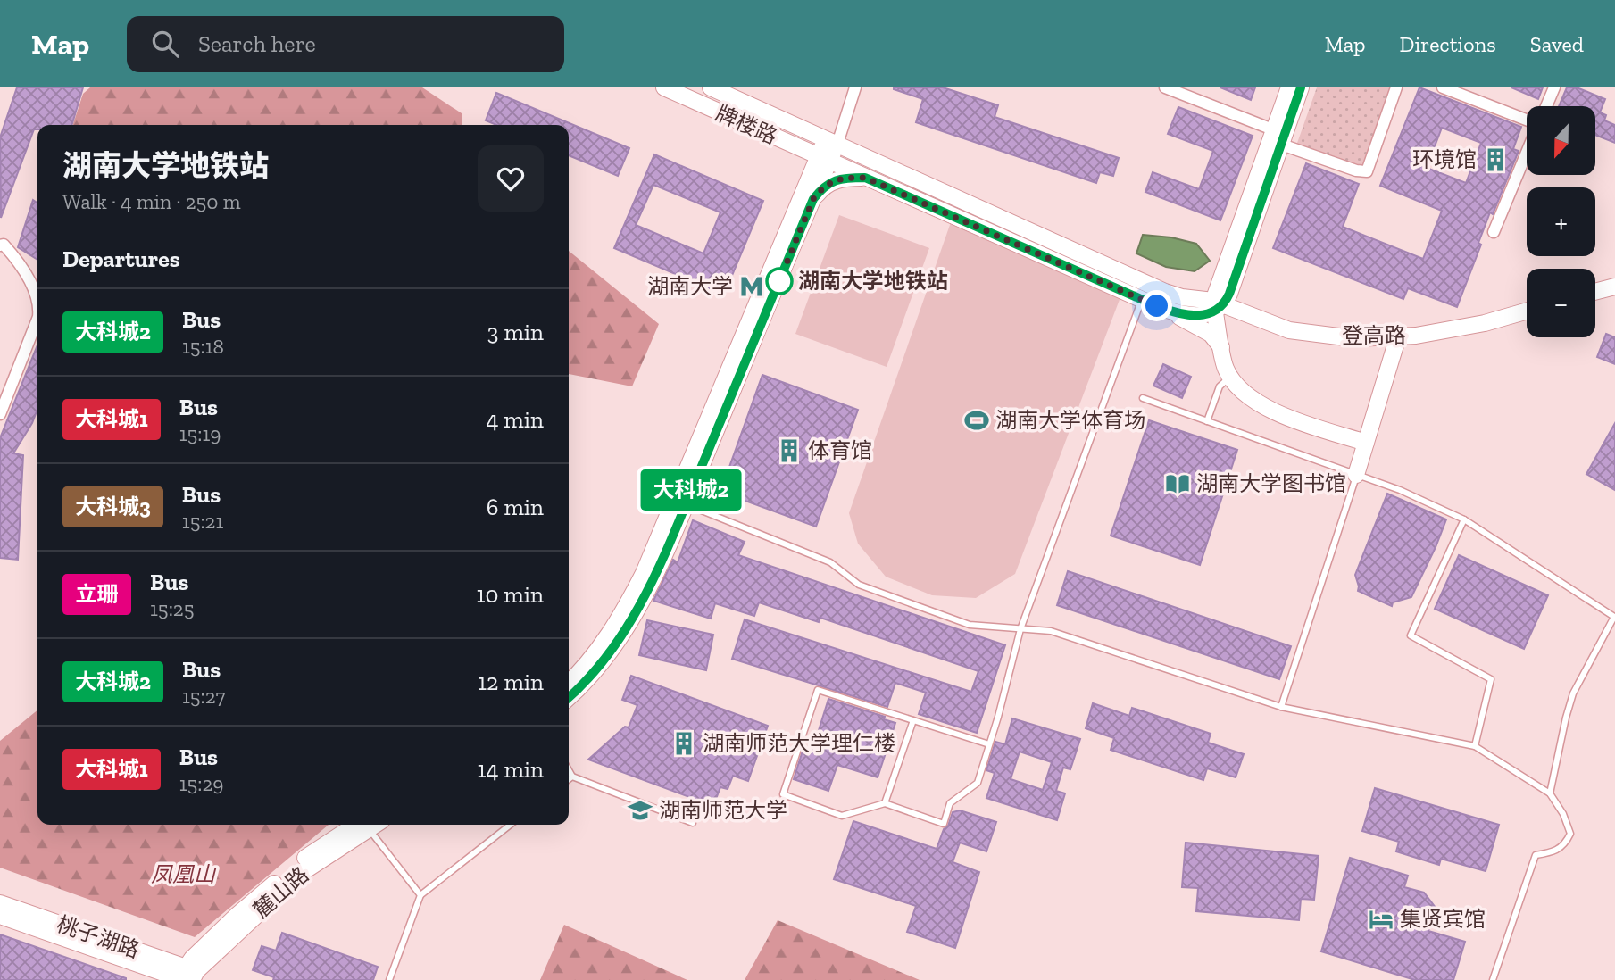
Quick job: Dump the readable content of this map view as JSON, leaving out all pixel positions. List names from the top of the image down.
{
  "streets": {
    "main road": [
      "牌楼路",
      "登高路",
      "麓山路",
      "桃子湖路"
    ]
  },
  "crossings": [
    ["牌楼路", "登高路"],
    ["麓山路", "桃子湖路"]
  ],
  "parks": ["凤凰山"],
  "places": {
    "building": ["环境馆", "体育馆", "湖南师范大学理仁楼"],
    "other": ["湖南大学地铁站"],
    "metro station": ["湖南大学"],
    "sports": ["湖南大学体育场"],
    "library": ["湖南大学图书馆"],
    "school or university": ["湖南师范大学"],
    "hotel": ["集贤宾馆"]
  },
  "lines": ["bus line 大科城2"],
  "north": "bottom",
  "page": {
    "header": "Map",
    "search": "Search here",
    "nav": ["Map", "Directions", "Saved"],
    "on_map": "大科城2",
    "map_buttons": ["+", "−"],
    "heading": [
      ["湖南大学地铁站", "Walk · 4 min · 250 m"],
      "Departures"
    ],
    "list": [
      {
        "mark": "大科城2",
        "name": "Bus",
        "note": "15:18",
        "value": "3 min"
      },
      {
        "mark": "大科城1",
        "name": "Bus",
        "note": "15:19",
        "value": "4 min"
      },
      {
        "mark": "大科城3",
        "name": "Bus",
        "note": "15:21",
        "value": "6 min"
      },
      {
        "mark": "立珊",
        "name": "Bus",
        "note": "15:25",
        "value": "10 min"
      },
      {
        "mark": "大科城2",
        "name": "Bus",
        "note": "15:27",
        "value": "12 min"
      },
      {
        "mark": "大科城1",
        "name": "Bus",
        "note": "15:29",
        "value": "14 min"
      }
    ]
  }
}
